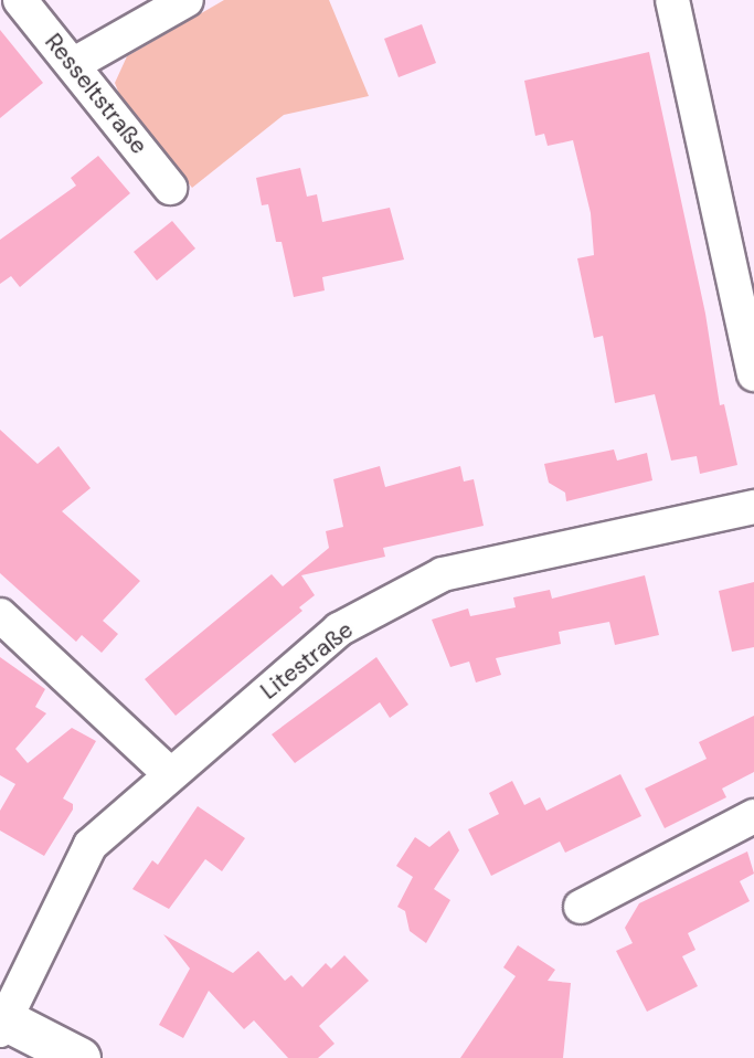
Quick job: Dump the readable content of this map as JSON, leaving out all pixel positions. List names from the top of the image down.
{
  "streets": {
    "street": ["Resseltstraße", "Litestraße"]
  }
}
